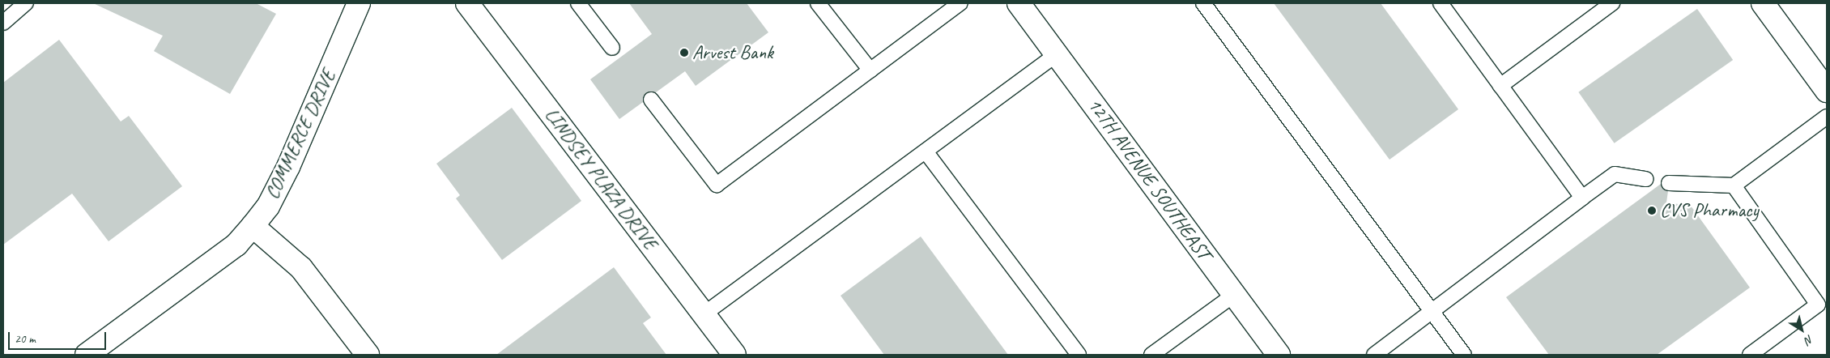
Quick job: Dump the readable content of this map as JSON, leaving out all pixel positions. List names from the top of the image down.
{
  "streets": {
    "street": ["COMMERCE DRIVE", "LINDSEY PLAZA DRIVE", "12TH AVENUE SOUTHEAST"]
  },
  "places": ["Arvest Bank", "CVS Pharmacy"],
  "scale_bar": "20 m",
  "north": "bottom right"
}
